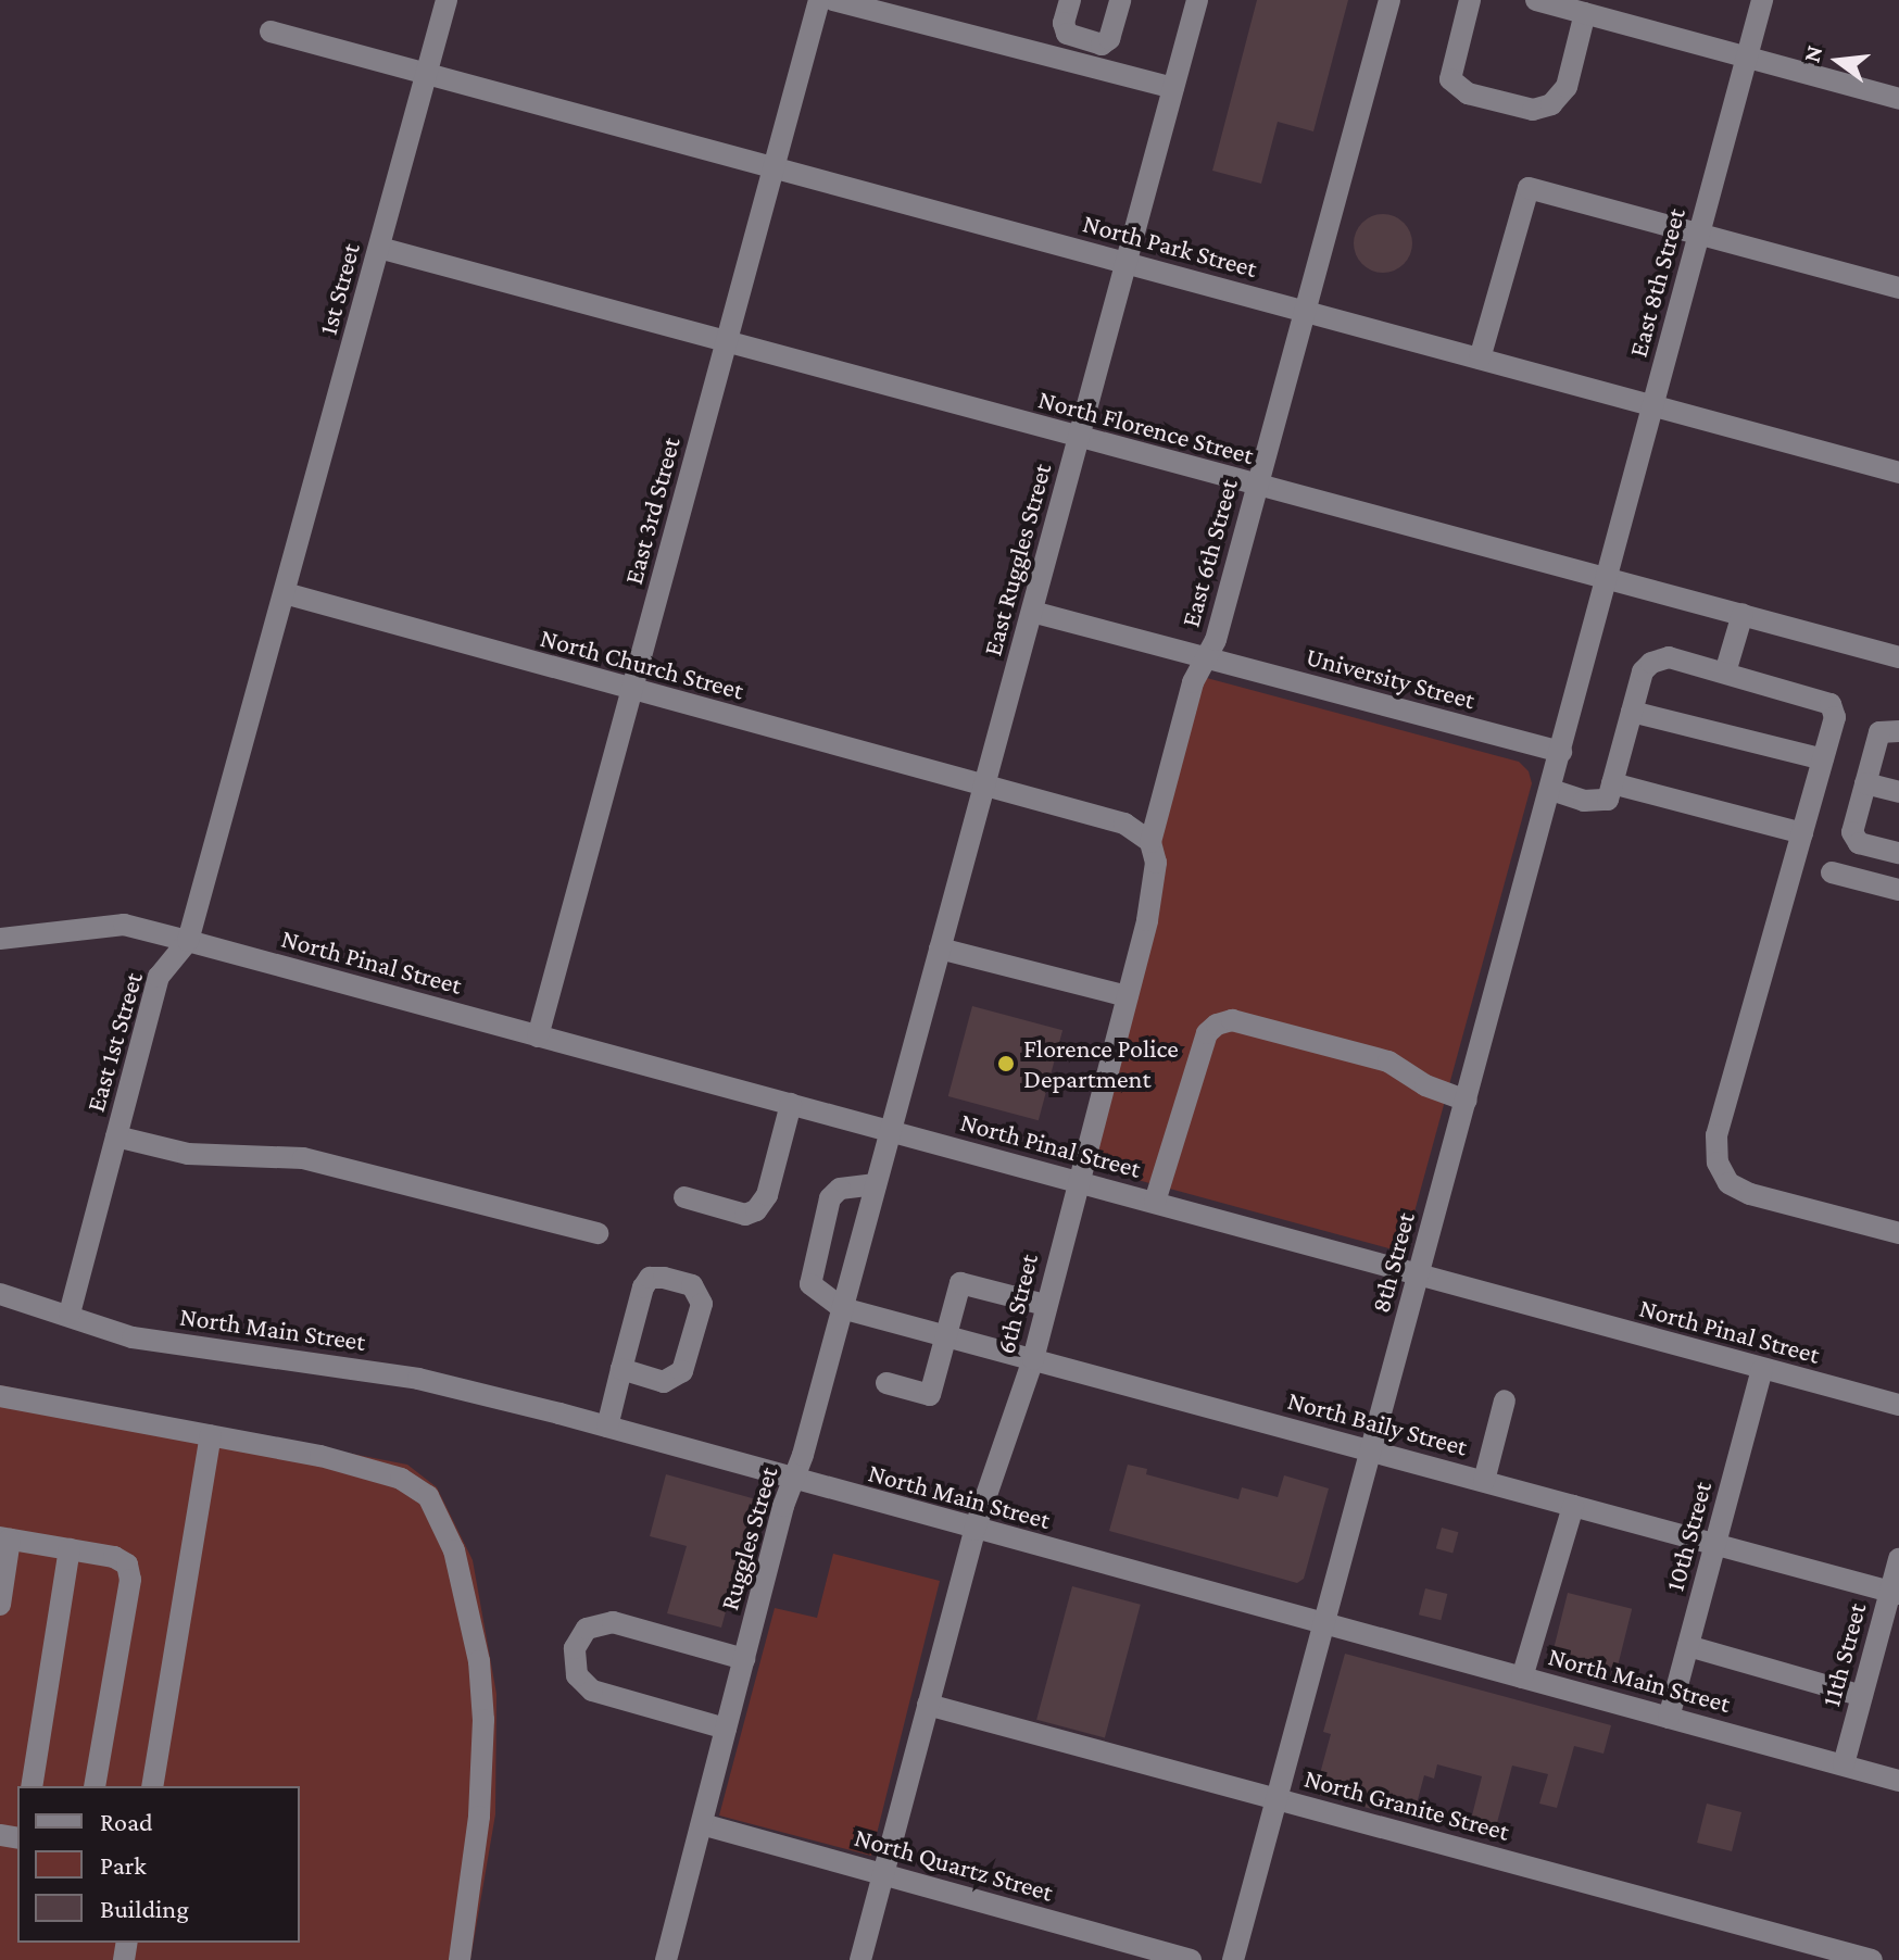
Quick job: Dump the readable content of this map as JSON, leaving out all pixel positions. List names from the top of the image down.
{
  "streets": {
    "street": [
      "North Park Street",
      "East 8th Street",
      "1st Street",
      "North Florence Street",
      "East 3rd Street",
      "East 6th Street",
      "East Ruggles Street",
      "North Church Street",
      "University Street",
      "North Pinal Street",
      "East 1st Street",
      "8th Street",
      "6th Street",
      "North Main Street",
      "North Baily Street",
      "10th Street",
      "Ruggles Street",
      "11th Street",
      "North Granite Street",
      "North Quartz Street"
    ]
  },
  "crossings": [
    ["North Park Street", "East 8th Street"],
    ["North Park Street", "1st Street"],
    ["North Park Street", "East 3rd Street"],
    ["North Park Street", "East 6th Street"],
    ["North Park Street", "East Ruggles Street"],
    ["East 8th Street", "North Florence Street"],
    ["East 8th Street", "8th Street"],
    ["1st Street", "North Florence Street"],
    ["1st Street", "North Church Street"],
    ["1st Street", "East 1st Street"],
    ["North Florence Street", "East 3rd Street"],
    ["North Florence Street", "East 6th Street"],
    ["North Florence Street", "East Ruggles Street"],
    ["North Florence Street", "8th Street"],
    ["East 3rd Street", "North Church Street"],
    ["East 3rd Street", "North Pinal Street"],
    ["East 6th Street", "University Street"],
    ["East 6th Street", "6th Street"],
    ["East Ruggles Street", "North Church Street"],
    ["East Ruggles Street", "University Street"],
    ["East Ruggles Street", "North Pinal Street"],
    ["East Ruggles Street", "Ruggles Street"],
    ["North Church Street", "East 1st Street"],
    ["North Church Street", "6th Street"],
    ["University Street", "8th Street"],
    ["University Street", "6th Street"],
    ["North Pinal Street", "East 1st Street"],
    ["North Pinal Street", "8th Street"],
    ["North Pinal Street", "6th Street"],
    ["North Pinal Street", "10th Street"],
    ["North Pinal Street", "Ruggles Street"],
    ["East 1st Street", "North Main Street"],
    ["8th Street", "North Main Street"],
    ["8th Street", "North Baily Street"],
    ["8th Street", "North Granite Street"],
    ["6th Street", "North Main Street"],
    ["6th Street", "North Baily Street"],
    ["6th Street", "North Granite Street"],
    ["6th Street", "North Quartz Street"],
    ["North Main Street", "10th Street"],
    ["North Main Street", "Ruggles Street"],
    ["North Main Street", "11th Street"],
    ["North Baily Street", "10th Street"],
    ["North Baily Street", "Ruggles Street"],
    ["North Baily Street", "11th Street"],
    ["Ruggles Street", "North Quartz Street"]
  ],
  "places": ["Florence Police Department"],
  "legend": ["Road", "Park", "Building"],
  "north": "left"
}
